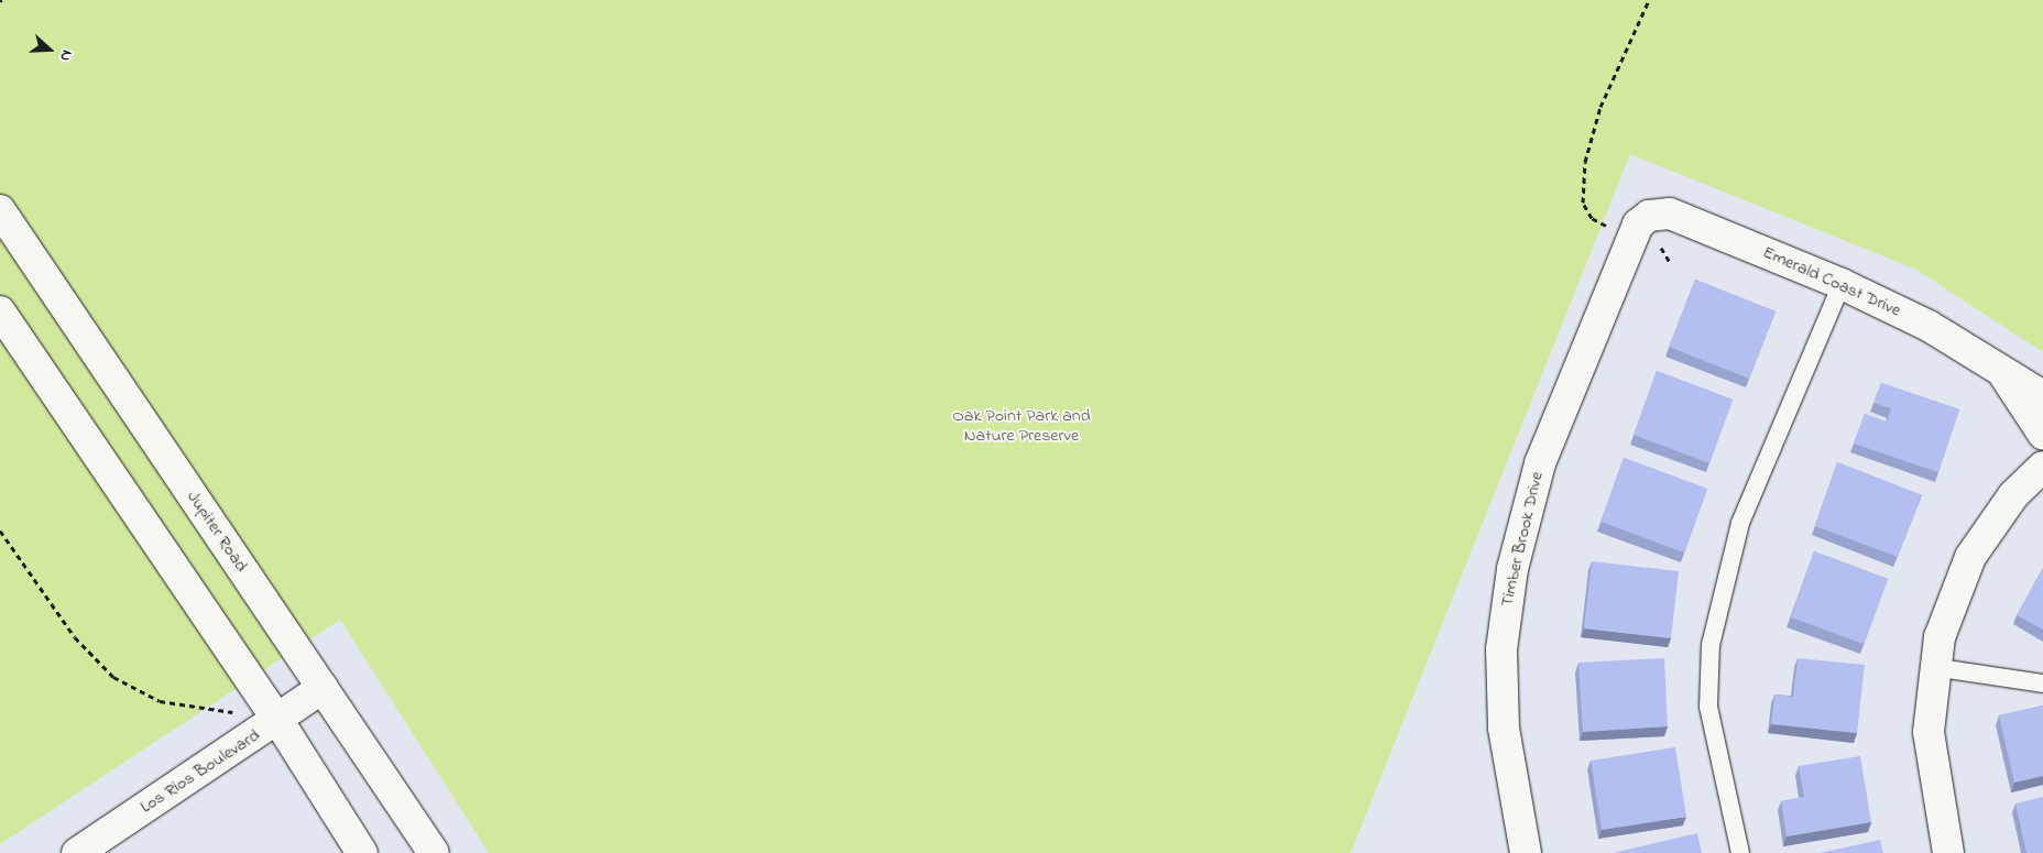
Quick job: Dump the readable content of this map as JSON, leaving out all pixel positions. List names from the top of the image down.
{
  "streets": {
    "street": [
      "Emerald Coast Drive",
      "Jupiter Road",
      "Timber Brook Drive",
      "Los Rios Boulevard"
    ]
  },
  "crossings": [
    ["Emerald Coast Drive", "Timber Brook Drive"],
    ["Jupiter Road", "Los Rios Boulevard"]
  ],
  "parks": ["Oak Point Park and Nature Preserve"],
  "north": "right"
}
